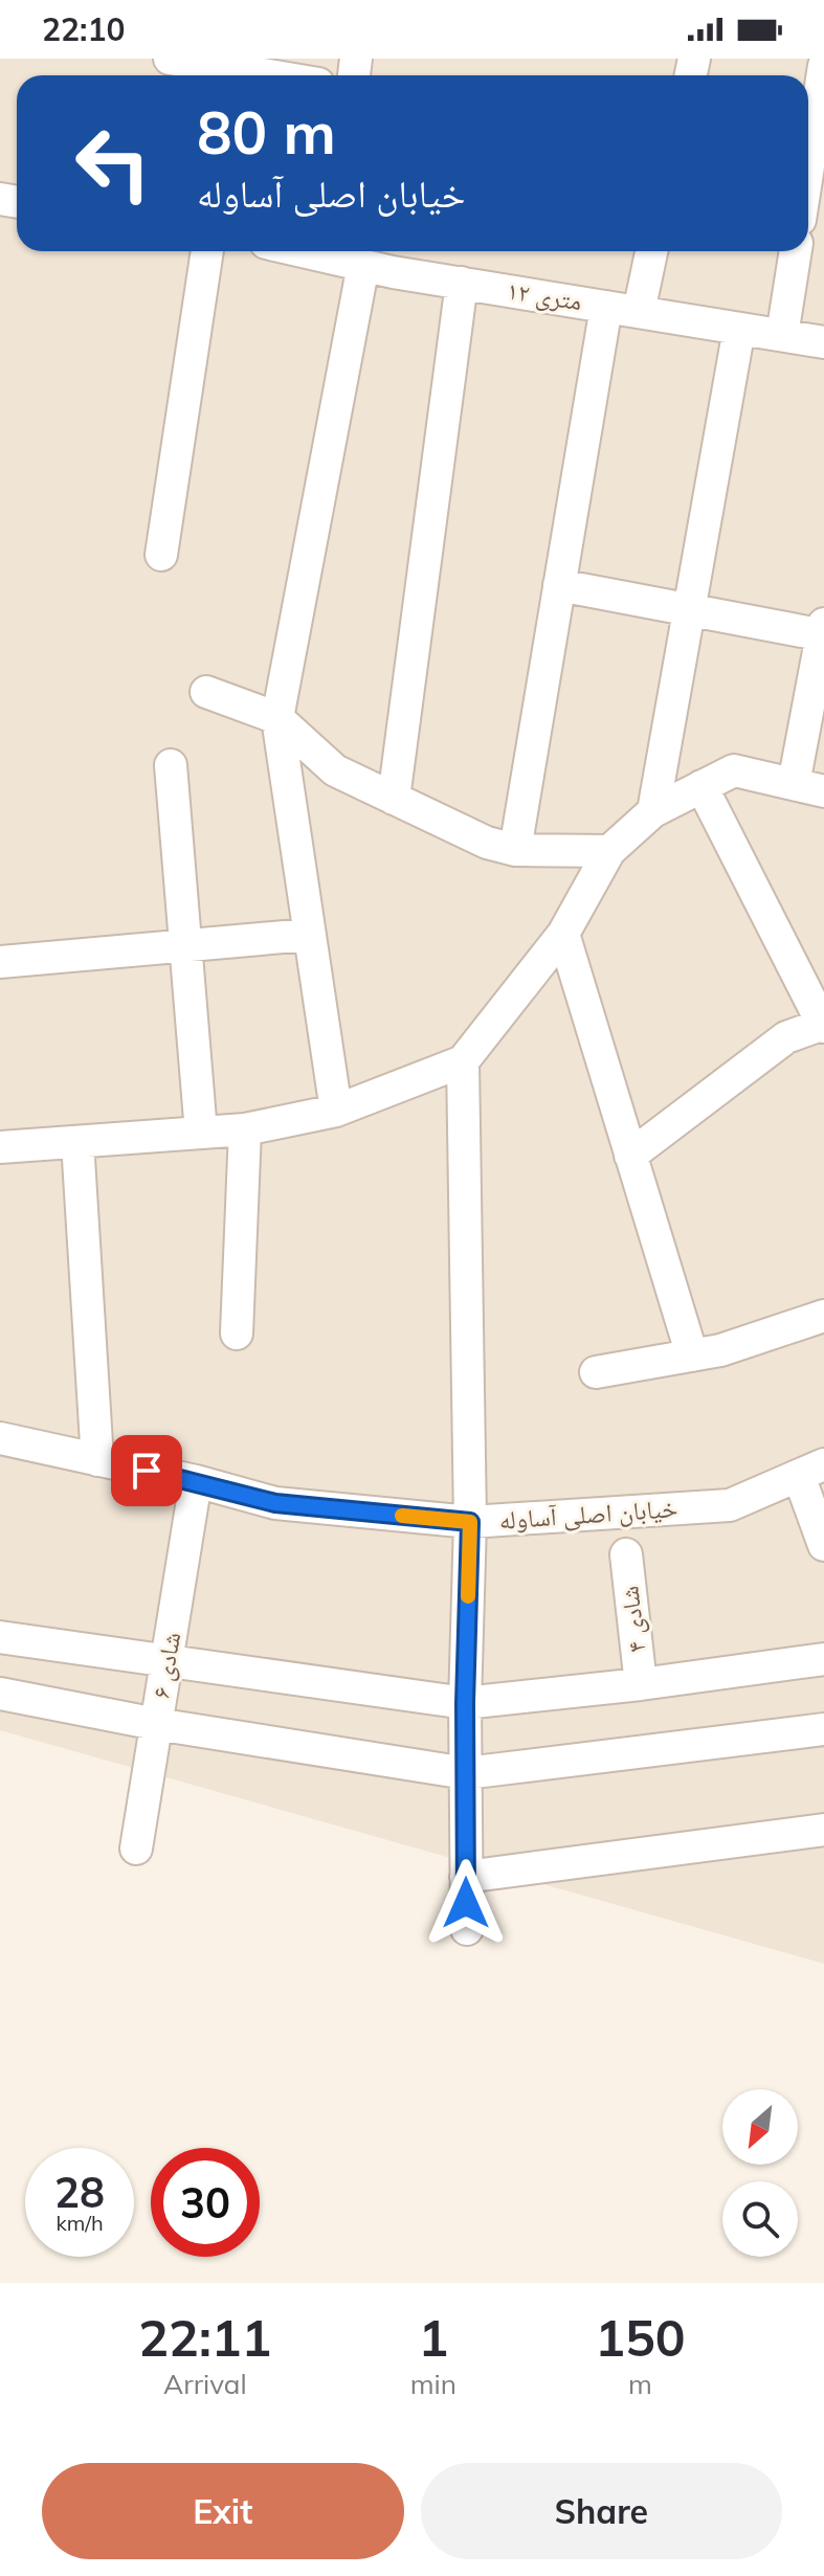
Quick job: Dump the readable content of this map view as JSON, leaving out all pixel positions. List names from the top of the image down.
{
  "streets": {
    "street": [
      "۱۲ متری",
      "خیابان اصلی آساوله",
      "شادی ۴",
      "شادی ۶"
    ]
  },
  "crossings": [
    ["خیابان اصلی آساوله", "شادی ۶"]
  ],
  "north": "bottom left",
  "page": {
    "status": "22:10",
    "turn": ["80 m", "خیابان اصلی آساوله"],
    "speed": "28 km/h",
    "limit": "30",
    "eta": [
      "22:11",
      "Arrival",
      "1",
      "min",
      "150",
      "m"
    ],
    "buttons": ["Exit", "Share"]
  }
}
